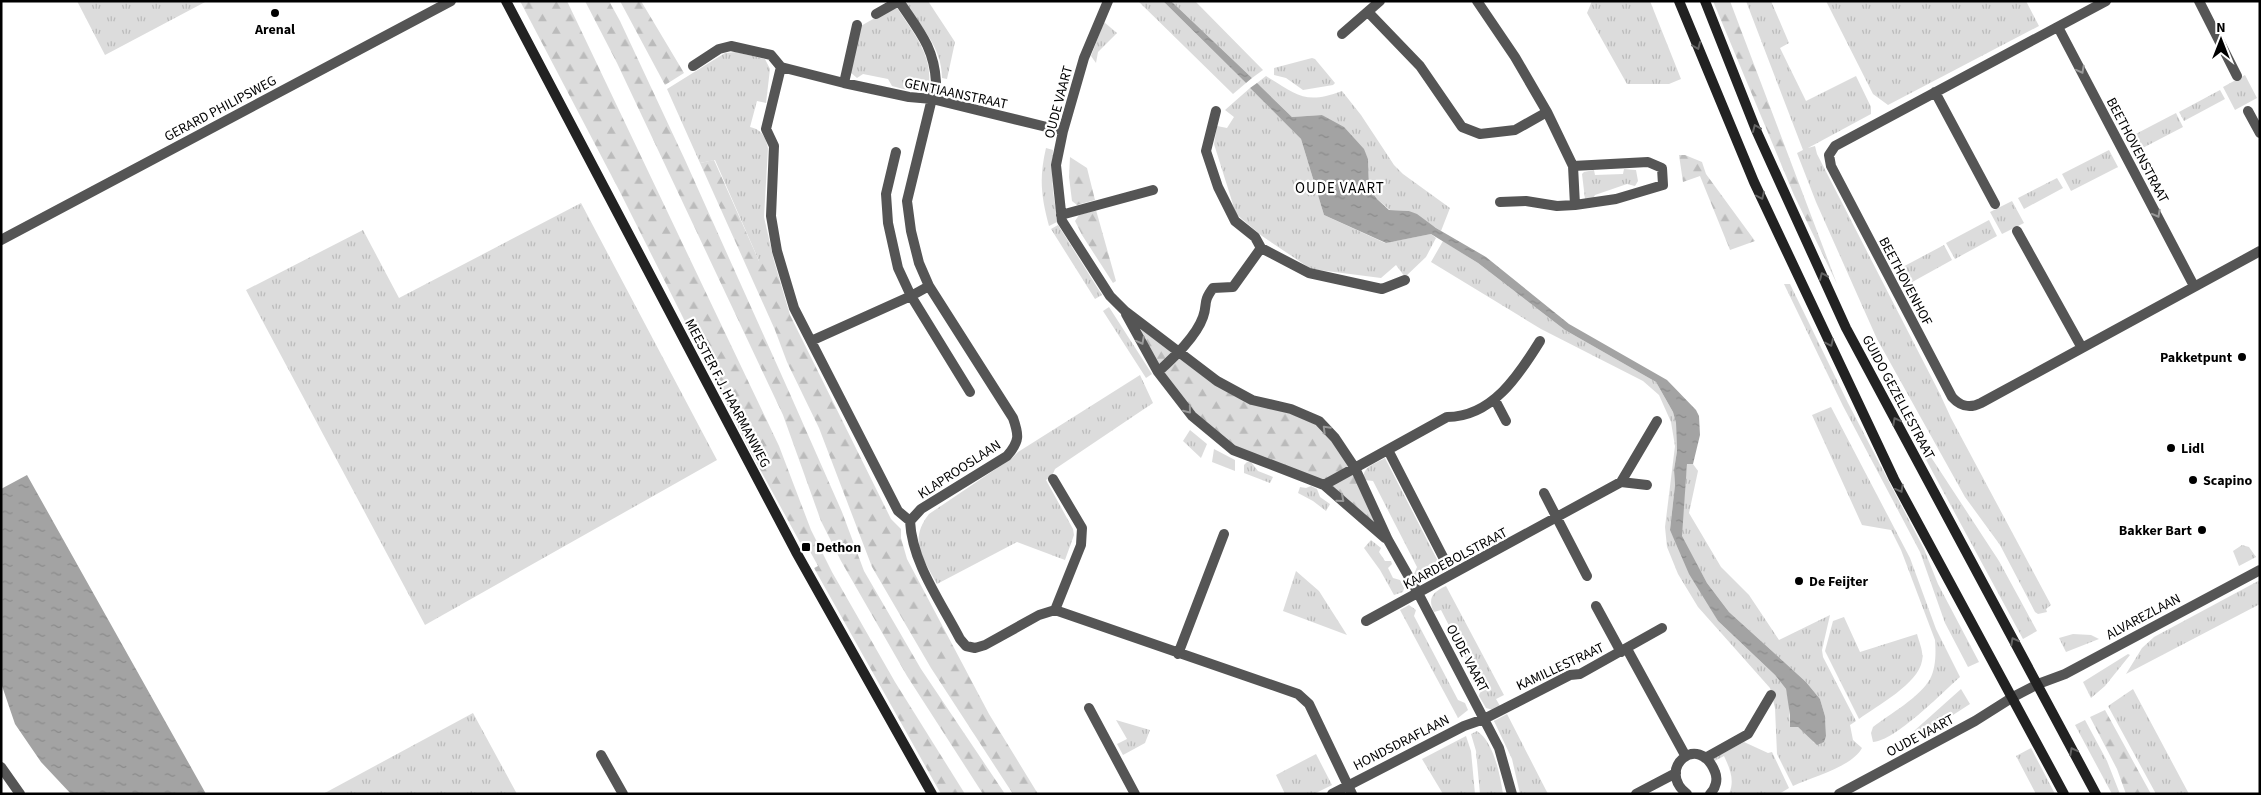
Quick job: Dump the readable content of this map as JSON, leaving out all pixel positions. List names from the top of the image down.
{
  "streets": {
    "main road": ["MEESTER F.J. HAARMANWEG", "GUIDO GEZELLESTRAAT"],
    "street": [
      "GENTIAANSTRAAT",
      "OUDE VAART",
      "GERARD PHILIPSWEG",
      "BEETHOVENSTRAAT",
      "BEETHOVENHOF",
      "KLAPROOSLAAN",
      "KAARDEBOLSTRAAT",
      "ALVAREZLAAN",
      "KAMILLESTRAAT",
      "HONDSDRAFLAAN"
    ]
  },
  "crossings": [
    ["GENTIAANSTRAAT", "OUDE VAART"],
    ["GENTIAANSTRAAT", "KLAPROOSLAAN"],
    ["OUDE VAART", "KAARDEBOLSTRAAT"],
    ["OUDE VAART", "ALVAREZLAAN"],
    ["OUDE VAART", "KAMILLESTRAAT"],
    ["OUDE VAART", "HONDSDRAFLAAN"],
    ["BEETHOVENSTRAAT", "BEETHOVENHOF"],
    ["GUIDO GEZELLESTRAAT", "ALVAREZLAAN"],
    ["KAMILLESTRAAT", "HONDSDRAFLAAN"]
  ],
  "one_way": ["BEETHOVENSTRAAT"],
  "districts": ["OUDE VAART"],
  "places": {
    "other": [
      "Arenal",
      "Pakketpunt",
      "Lidl",
      "Scapino",
      "Bakker Bart",
      "De Feijter"
    ],
    "transit": ["Dethon"]
  },
  "north": "top"
}
